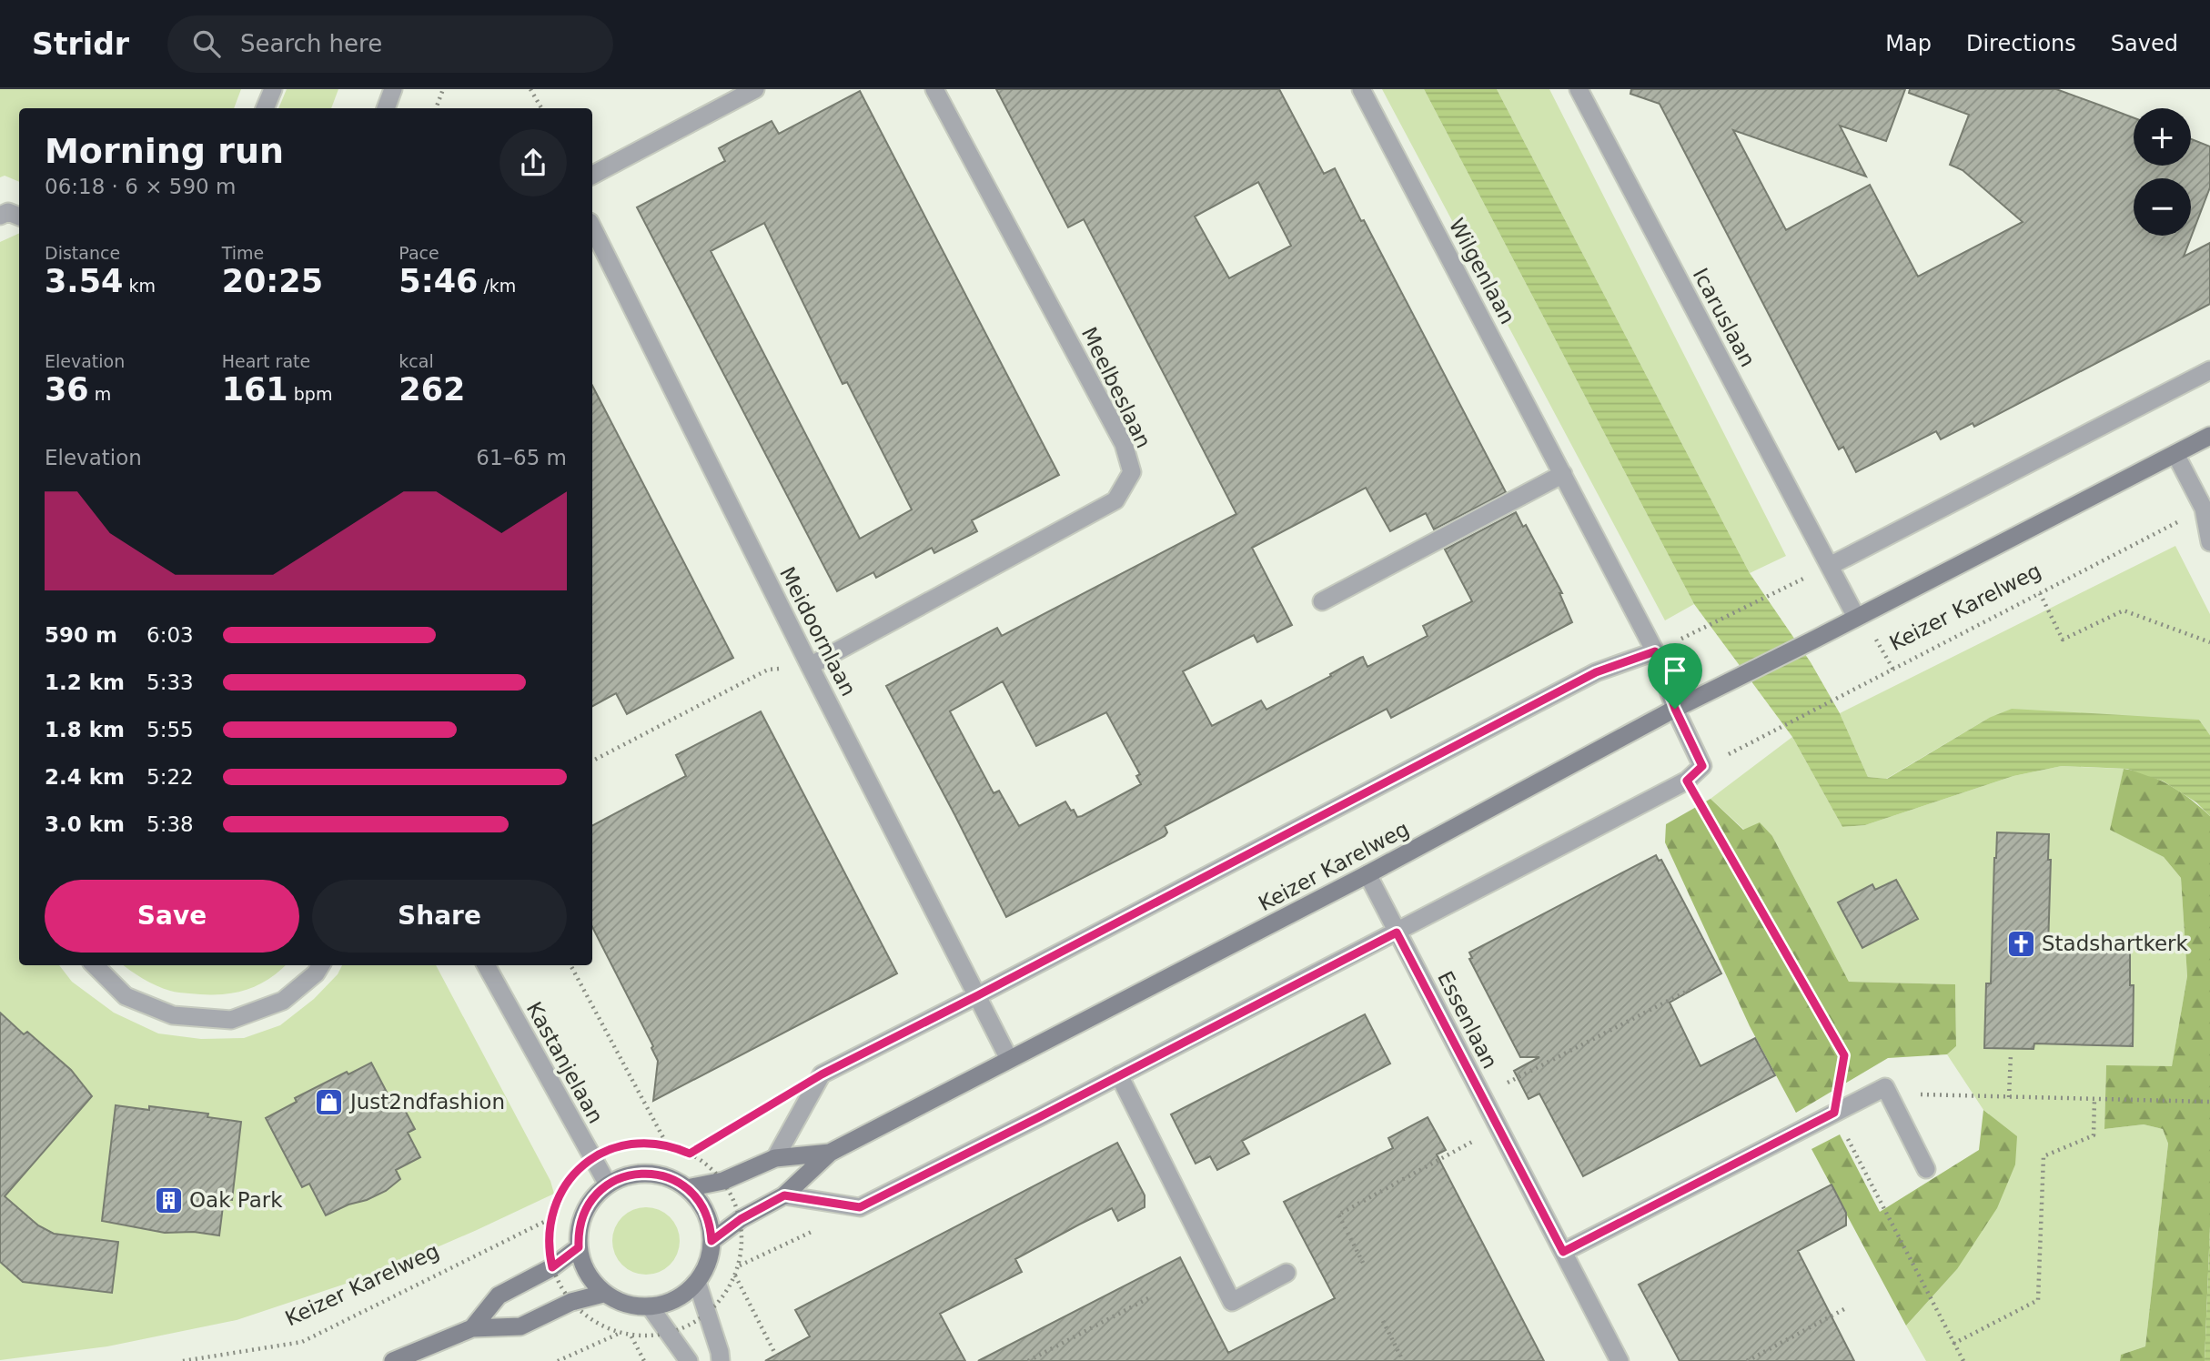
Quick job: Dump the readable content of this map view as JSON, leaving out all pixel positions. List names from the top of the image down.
{
  "streets": {
    "main road": ["Keizer Karelweg"],
    "street": [
      "Wilgenlaan",
      "Icaruslaan",
      "Meelbeslaan",
      "Meidoornlaan",
      "Essenlaan",
      "Kastanjelaan"
    ]
  },
  "crossings": [
    ["Wilgenlaan", "Keizer Karelweg"],
    ["Meelbeslaan", "Meidoornlaan"],
    ["Keizer Karelweg", "Meidoornlaan"],
    ["Keizer Karelweg", "Essenlaan"],
    ["Keizer Karelweg", "Kastanjelaan"]
  ],
  "places": {
    "church": ["Stadshartkerk"],
    "shop": ["Just2ndfashion"],
    "building": ["Oak Park"]
  },
  "page": {
    "header": "Stridr",
    "search": "Search here",
    "nav": ["Map", "Directions", "Saved"],
    "map_buttons": ["+", "−"],
    "heading": ["Morning run", "06:18 · 6 × 590 m"],
    "stats": [
      ["Distance", "3.54 km"],
      ["Time", "20:25"],
      ["Pace", "5:46 /km"],
      ["Elevation", "36 m"],
      ["Heart rate", "161 bpm"],
      ["kcal", "262"]
    ],
    "chart": ["Elevation", "61–65 m"],
    "list": [
      {
        "name": "590 m",
        "note": "6:03"
      },
      {
        "name": "1.2 km",
        "note": "5:33"
      },
      {
        "name": "1.8 km",
        "note": "5:55"
      },
      {
        "name": "2.4 km",
        "note": "5:22"
      },
      {
        "name": "3.0 km",
        "note": "5:38"
      }
    ],
    "buttons": ["Save", "Share"]
  }
}
